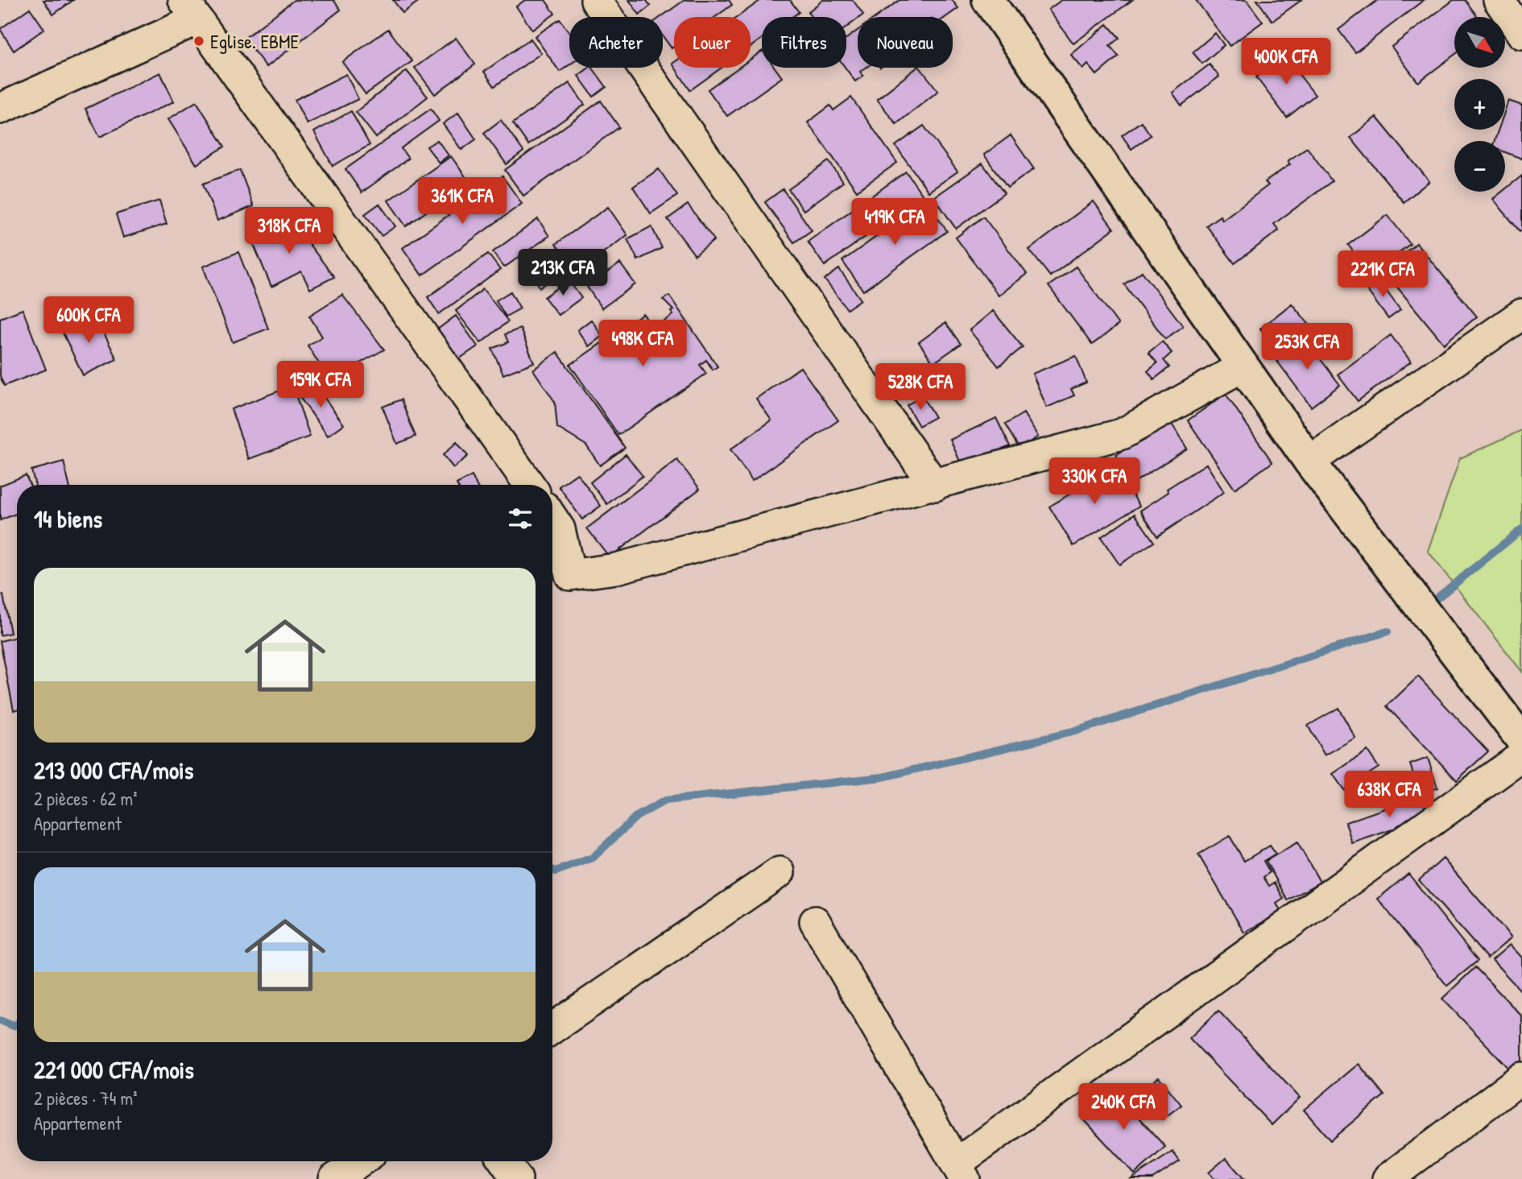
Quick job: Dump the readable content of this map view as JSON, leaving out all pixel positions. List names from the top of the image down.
{
  "places": ["Eglise. EBME"],
  "north": "bottom right",
  "page": {
    "map_buttons": ["+", "−"],
    "chip": [
      "Acheter",
      "Louer",
      "Filtres",
      "Nouveau"
    ],
    "price": [
      "400K CFA",
      "361K CFA",
      "419K CFA",
      "318K CFA",
      "213K CFA",
      "221K CFA",
      "600K CFA",
      "498K CFA",
      "253K CFA",
      "159K CFA",
      "528K CFA",
      "330K CFA",
      "638K CFA",
      "240K CFA"
    ],
    "heading": "14 biens",
    "list": [
      {
        "name": "213 000 CFA/mois",
        "note": "2 pièces · 62 m² · Appartement"
      },
      {
        "name": "221 000 CFA/mois",
        "note": "2 pièces · 74 m² · Appartement"
      }
    ]
  }
}
